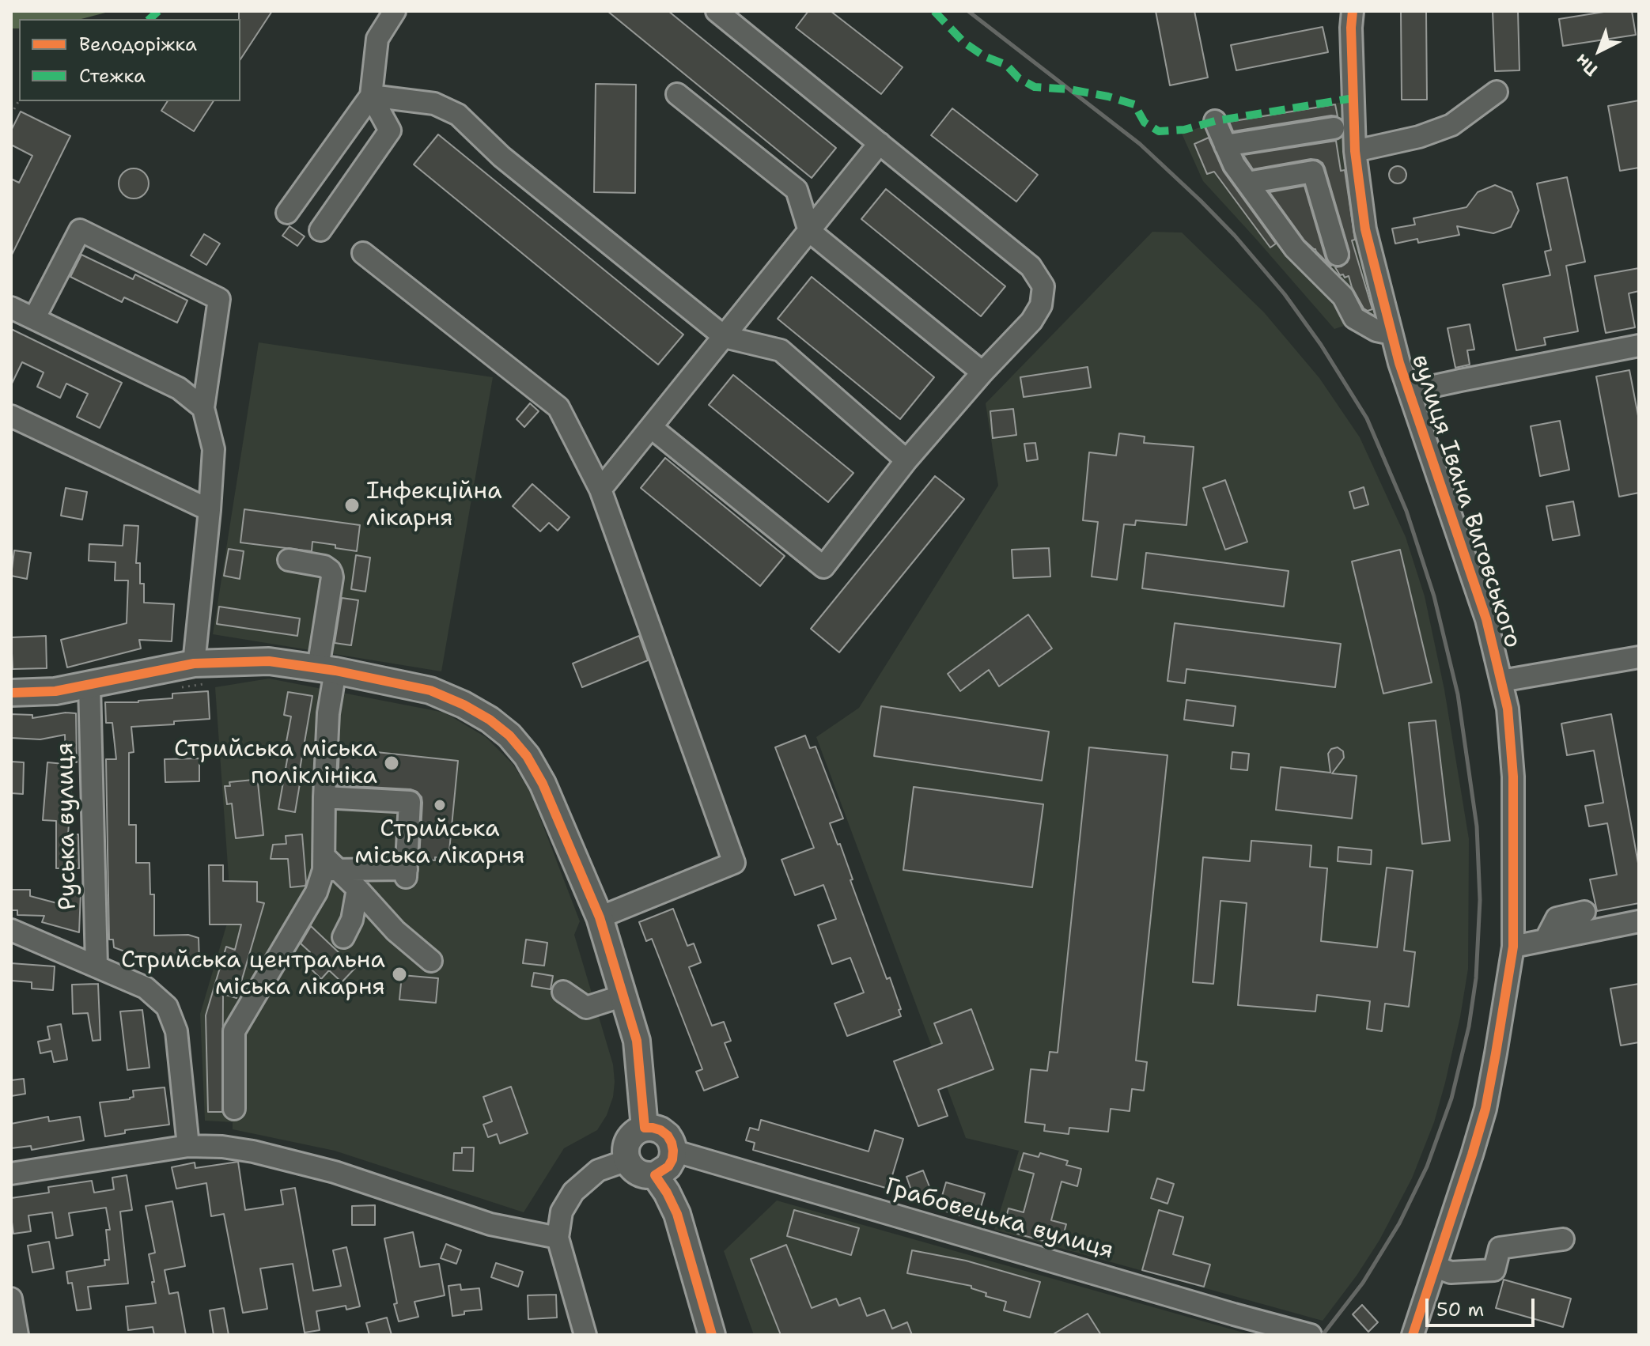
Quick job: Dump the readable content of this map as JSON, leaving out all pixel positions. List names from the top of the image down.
{
  "streets": {
    "street": ["вулиця Івана Виговського", "Руська вулиця", "Грабовецька вулиця"]
  },
  "places": [
    "Інфекційна лікарня",
    "Стрийська міська поліклініка",
    "Стрийська міська лікарня",
    "Стрийська центральна міська лікарня"
  ],
  "legend": ["Велодоріжка", "Стежка"],
  "scale_bar": "50 m",
  "north": "bottom left"
}
